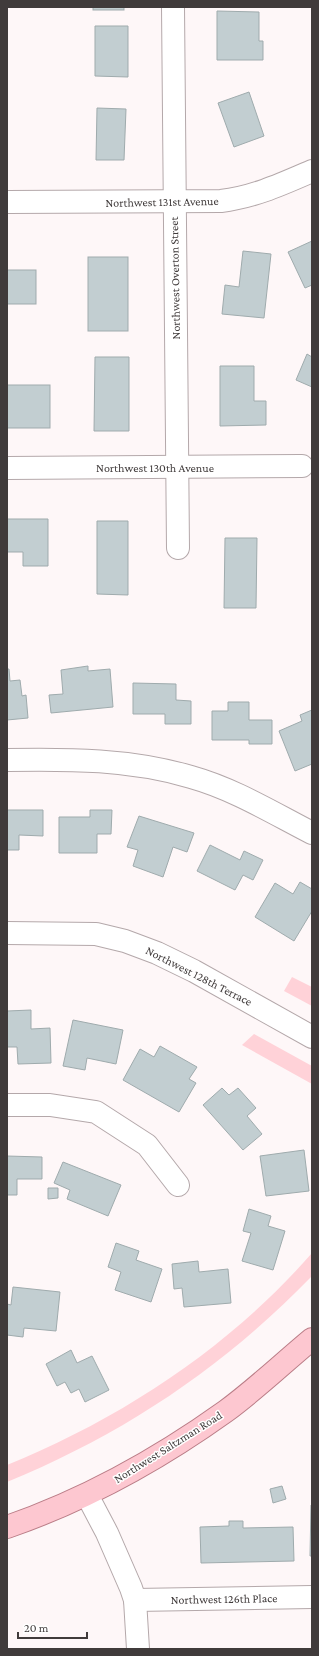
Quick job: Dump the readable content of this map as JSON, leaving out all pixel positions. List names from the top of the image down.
{
  "streets": {
    "main road": ["Northwest Saltzman Road"],
    "street": [
      "Northwest 131st Avenue",
      "Northwest Overton Street",
      "Northwest 130th Avenue",
      "Northwest 128th Terrace",
      "Northwest 126th Place"
    ]
  },
  "crossings": [
    ["Northwest 131st Avenue", "Northwest Overton Street"],
    ["Northwest Overton Street", "Northwest 130th Avenue"]
  ],
  "scale_bar": "20 m"
}
